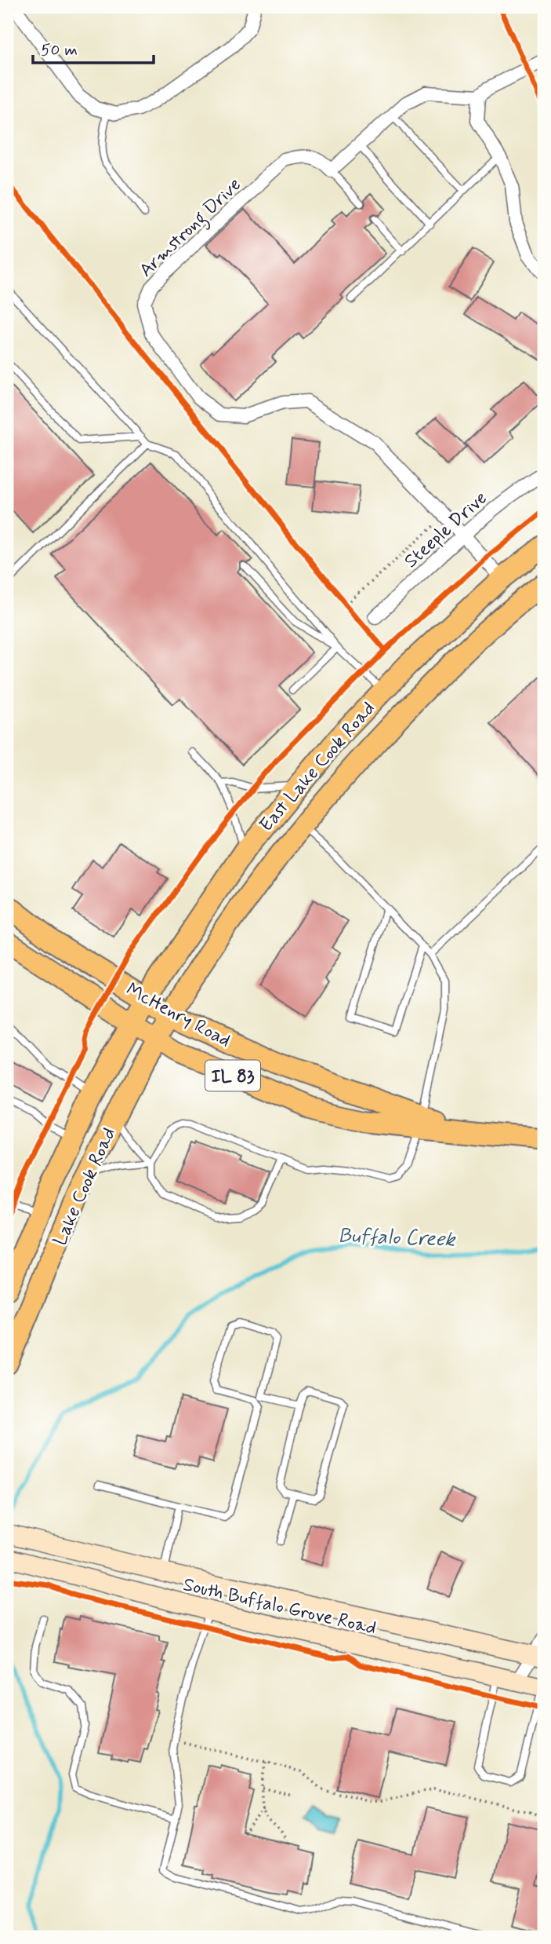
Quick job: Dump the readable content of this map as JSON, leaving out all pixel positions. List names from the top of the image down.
{
  "streets": {
    "main road": [
      "East Lake Cook Road",
      "McHenry Road",
      "IL 83",
      "Lake Cook Road",
      "South Buffalo Grove Road"
    ],
    "street": ["Armstrong Drive", "Steeple Drive"]
  },
  "crossings": [
    ["Armstrong Drive", "Steeple Drive"],
    ["Armstrong Drive", "East Lake Cook Road"],
    ["East Lake Cook Road", "McHenry Road"],
    ["East Lake Cook Road", "Lake Cook Road"],
    ["McHenry Road", "Lake Cook Road"]
  ],
  "water": ["Buffalo Creek"],
  "scale_bar": "50 m"
}
